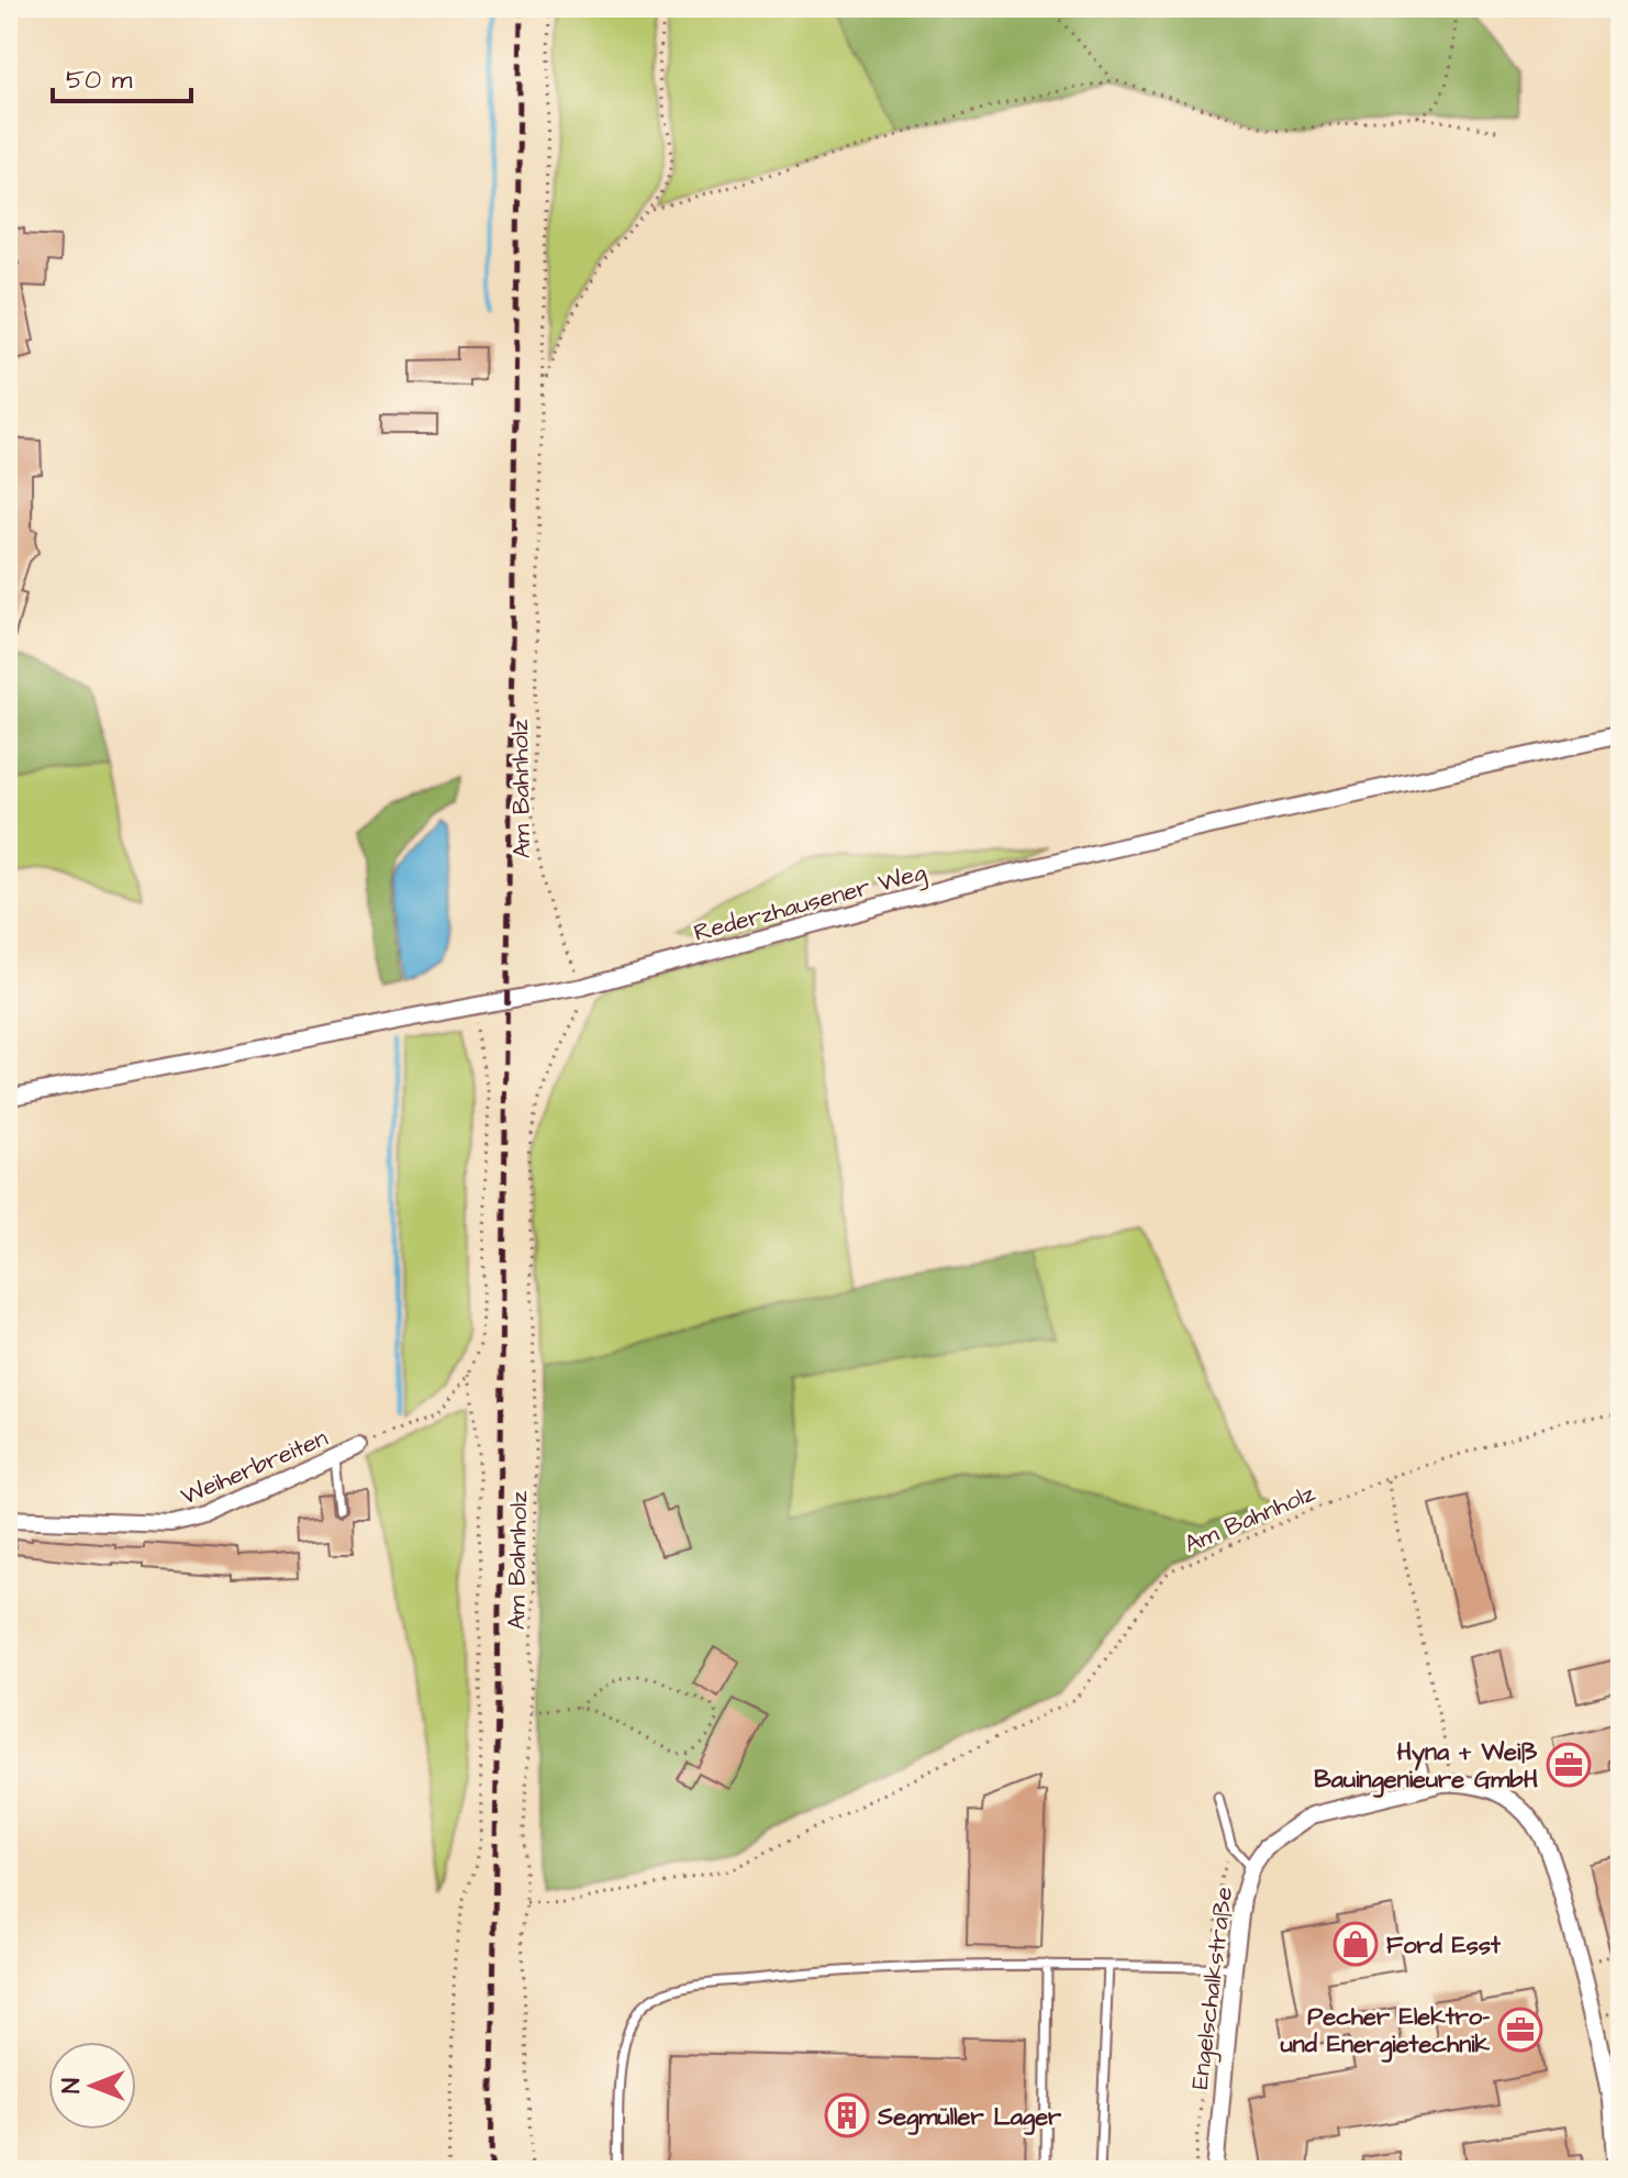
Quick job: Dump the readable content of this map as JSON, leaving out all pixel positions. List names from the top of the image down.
{
  "streets": {
    "street": ["Rederzhausener Weg", "Weiherbreiten", "Engelschalkstraße"],
    "path": ["Am Bahnholz"]
  },
  "crossings": [
    ["Am Bahnholz", "Rederzhausener Weg"]
  ],
  "places": {
    "office": ["Hyna + Weiß Bauingenieure GmbH", "Pecher Elektro- und Energietechnik"],
    "shop": ["Ford Esst"],
    "building": ["Segmüller Lager"]
  },
  "scale_bar": "50 m",
  "north": "left"
}
